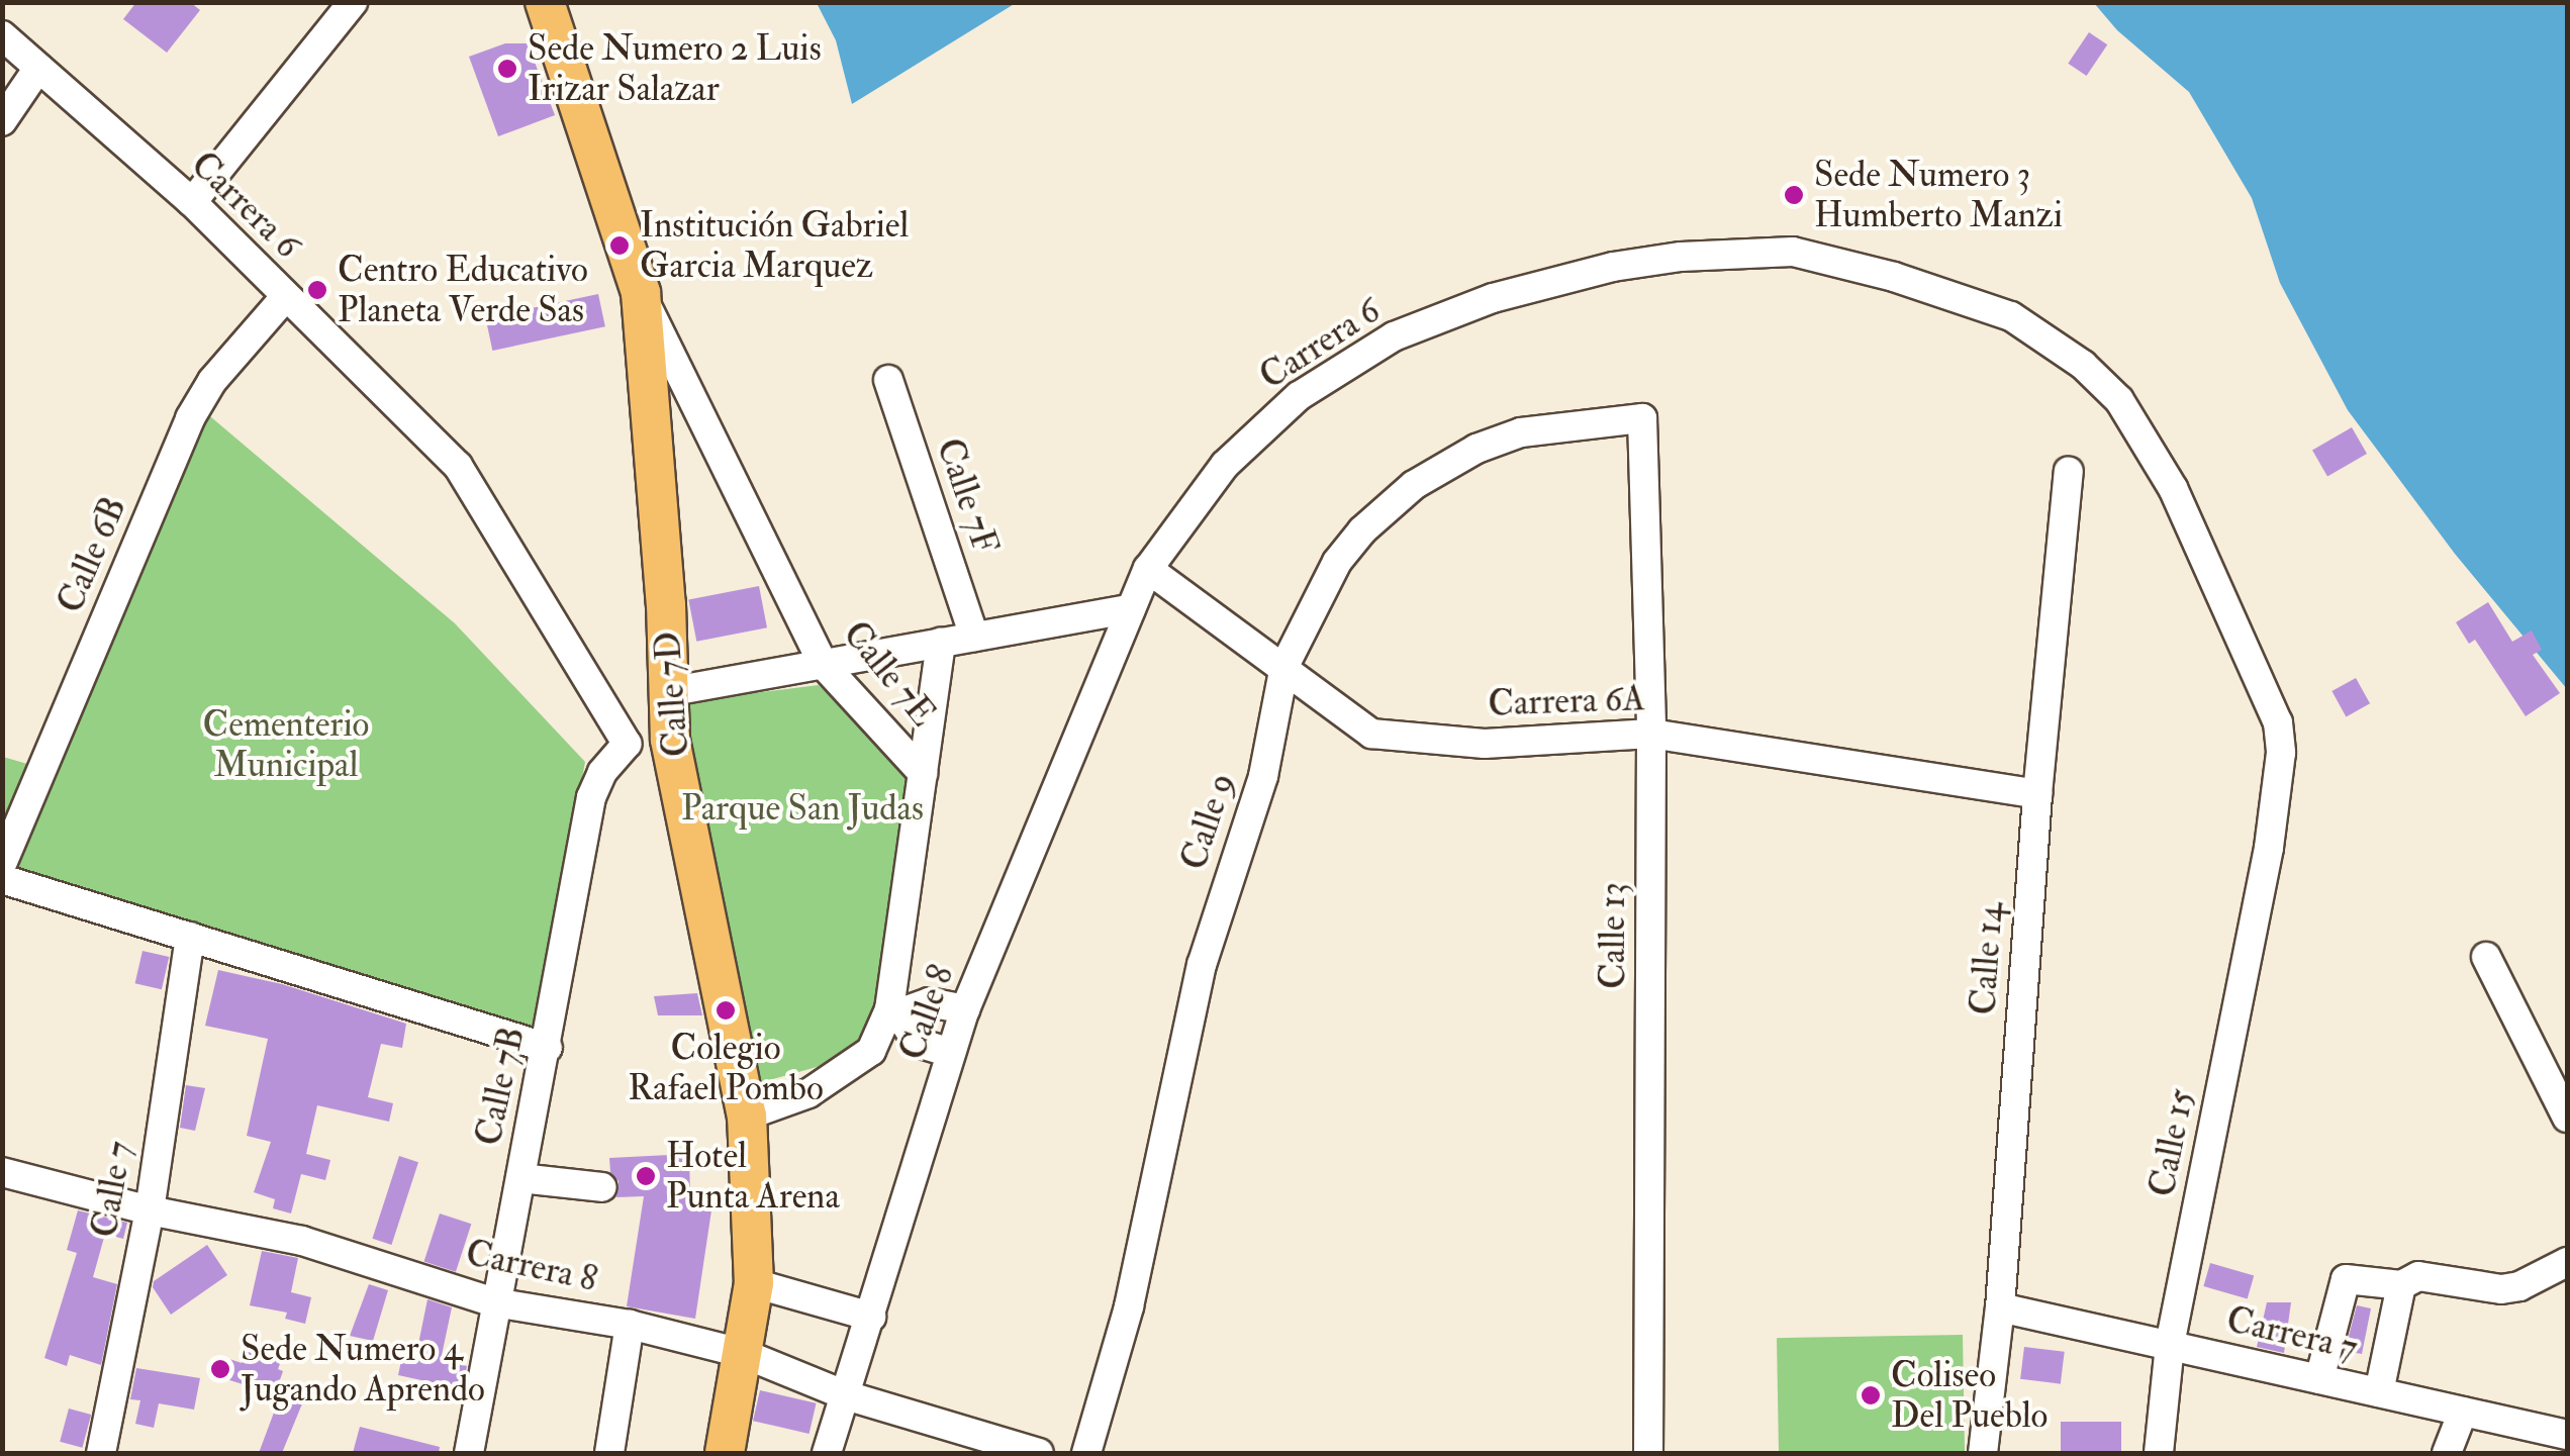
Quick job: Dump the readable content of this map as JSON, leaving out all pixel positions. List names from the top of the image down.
{
  "streets": {
    "main road": ["Calle 7D"],
    "street": [
      "Carrera 6",
      "Calle 7F",
      "Calle 6B",
      "Calle 7E",
      "Carrera 6A",
      "Calle 9",
      "Calle 13",
      "Calle 14",
      "Calle 8",
      "Calle 7B",
      "Calle 15",
      "Calle 7",
      "Carrera 8",
      "Carrera 7"
    ]
  },
  "crossings": [
    ["Carrera 6", "Calle 6B"],
    ["Carrera 6", "Carrera 6A"],
    ["Carrera 6", "Calle 8"],
    ["Carrera 6", "Calle 7B"],
    ["Carrera 6", "Calle 15"],
    ["Calle 7E", "Calle 7D"],
    ["Calle 7D", "Carrera 8"],
    ["Carrera 6A", "Calle 9"],
    ["Carrera 6A", "Calle 13"],
    ["Carrera 6A", "Calle 14"],
    ["Calle 9", "Calle 13"],
    ["Calle 14", "Carrera 7"],
    ["Calle 8", "Carrera 8"],
    ["Calle 7B", "Carrera 8"],
    ["Calle 15", "Carrera 7"],
    ["Calle 7", "Carrera 8"]
  ],
  "parks": ["Cementerio Municipal", "Parque San Judas"],
  "places": [
    "Sede Numero 2 Luis Irizar Salazar",
    "Sede Numero 3 Humberto Manzi",
    "Institución Gabriel Garcia Marquez",
    "Centro Educativo Planeta Verde Sas",
    "Colegio Rafael Pombo",
    "Hotel Punta Arena",
    "Sede Numero 4 Jugando Aprendo",
    "Coliseo Del Pueblo"
  ]
}
